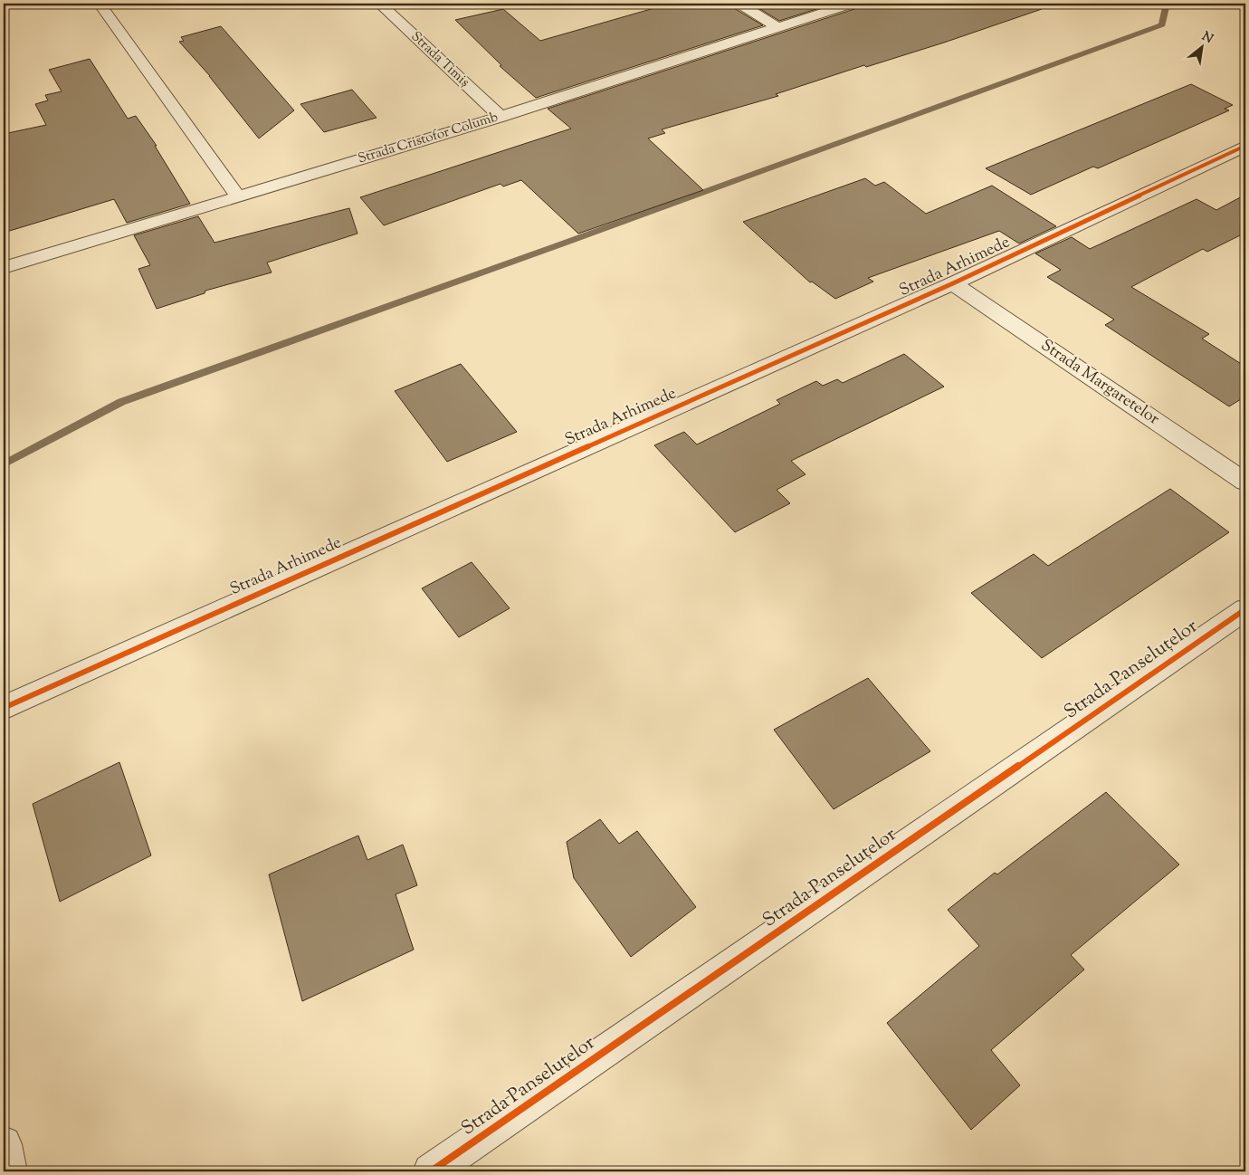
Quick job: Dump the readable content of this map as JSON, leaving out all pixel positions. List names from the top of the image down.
{
  "streets": {
    "street": [
      "Strada Timiș",
      "Strada Cristofor Columb",
      "Strada Arhimede",
      "Strada Margaretelor",
      "Strada Panseluțelor"
    ]
  },
  "crossings": [
    ["Strada Timiș", "Strada Cristofor Columb"],
    ["Strada Arhimede", "Strada Margaretelor"]
  ],
  "north": "top right"
}
